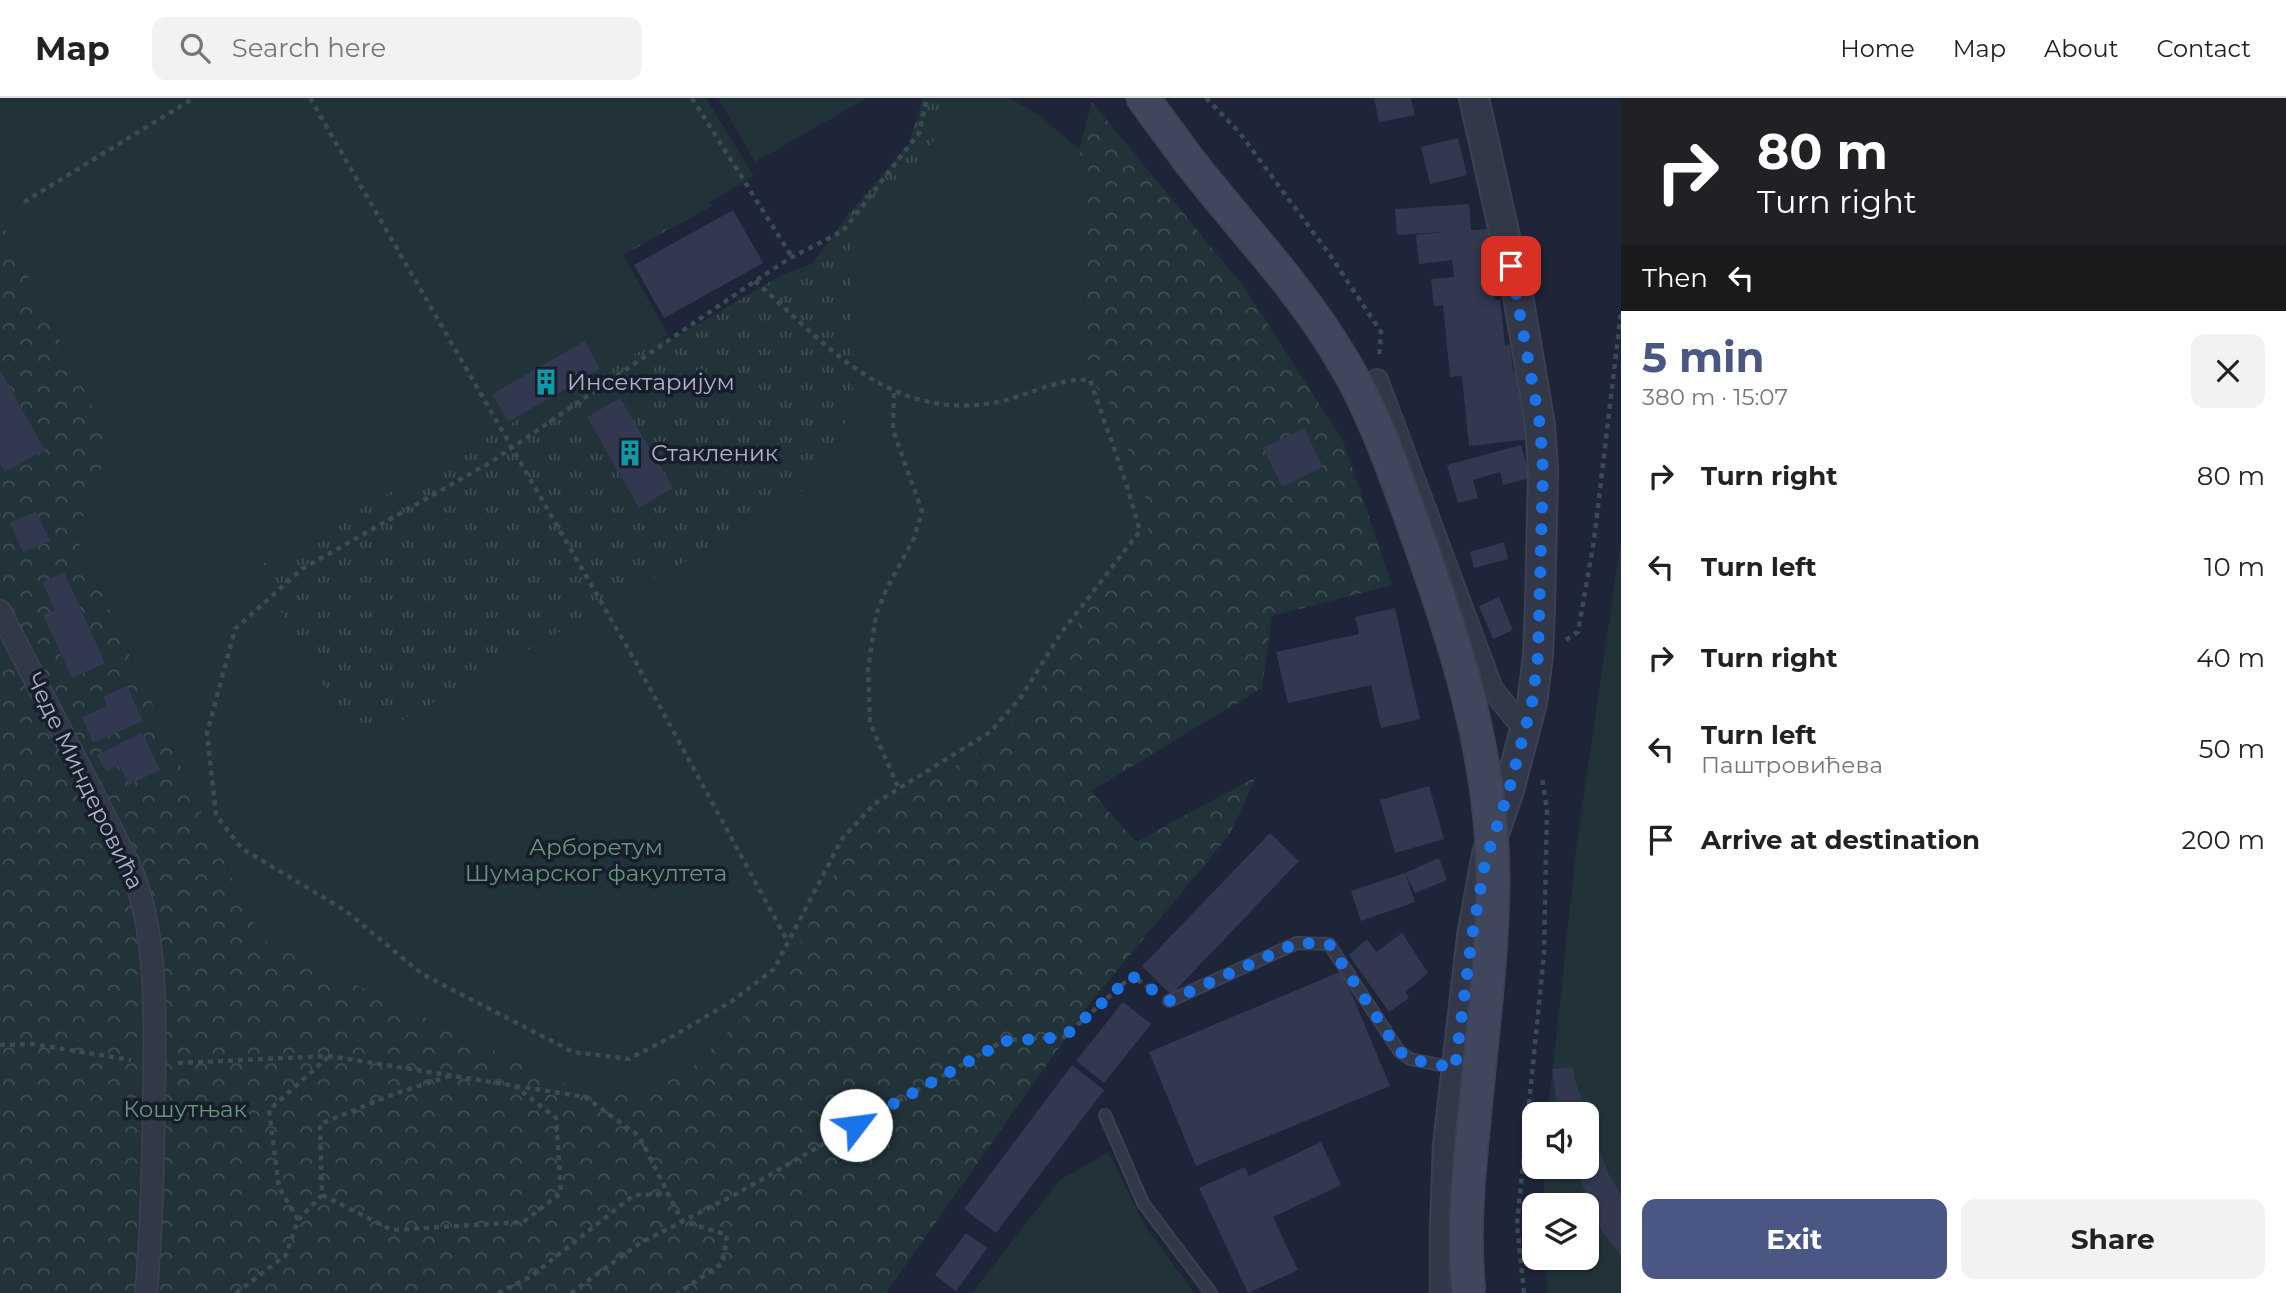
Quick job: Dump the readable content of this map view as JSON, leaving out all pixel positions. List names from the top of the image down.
{
  "streets": {
    "street": ["Чеде Миндеровића"]
  },
  "parks": ["Арборетум Шумарског факултета", "Кошутњак"],
  "places": {
    "building": ["Инсектаријум", "Стакленик"]
  },
  "page": {
    "header": "Map",
    "search": "Search here",
    "nav": [
      "Home",
      "Map",
      "About",
      "Contact"
    ],
    "turn": ["80 m", "Turn right"],
    "then": "Then",
    "heading": ["5 min", "380 m · 15:07"],
    "list": [
      {
        "name": "Turn right",
        "value": "80 m"
      },
      {
        "name": "Turn left",
        "value": "10 m"
      },
      {
        "name": "Turn right",
        "value": "40 m"
      },
      {
        "name": "Turn left",
        "note": "Паштровићева",
        "value": "50 m"
      },
      {
        "name": "Arrive at destination",
        "value": "200 m"
      }
    ],
    "buttons": ["Exit", "Share"]
  }
}
